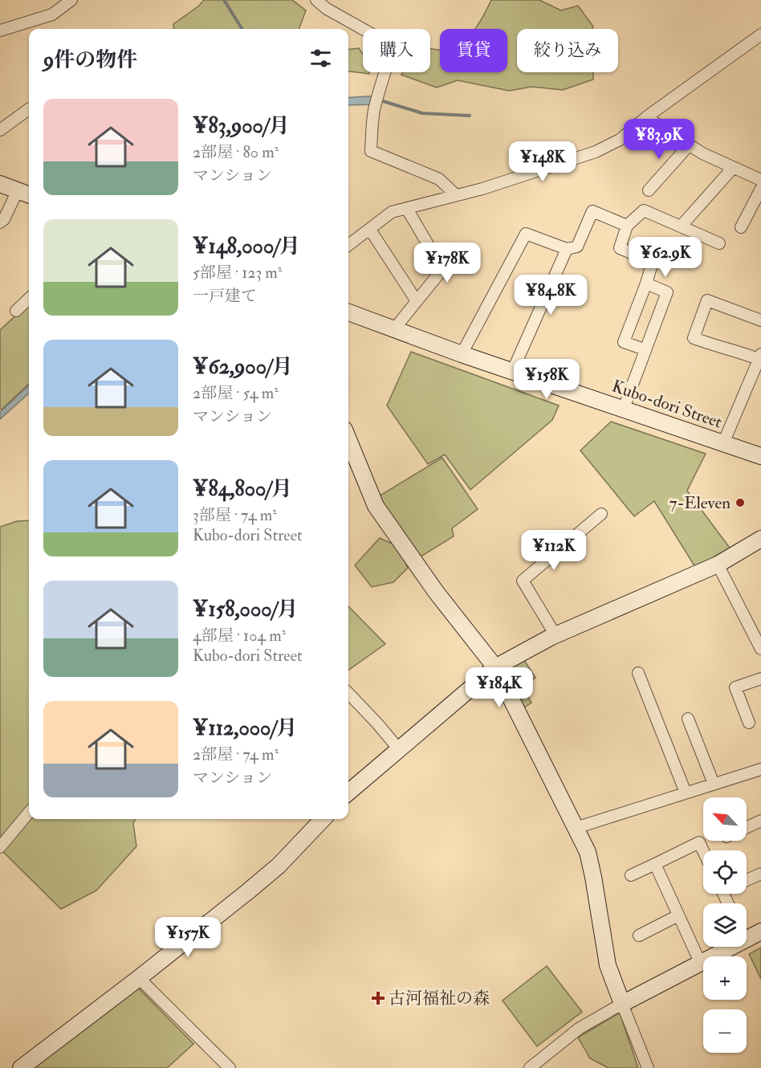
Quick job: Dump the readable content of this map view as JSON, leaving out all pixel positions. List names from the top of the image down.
{
  "streets": {
    "street": ["Kubo-dori Street"]
  },
  "places": {
    "other": ["7-Eleven"],
    "health": ["古河福祉の森"]
  },
  "north": "top left",
  "page": {
    "chip": ["購入", "賃貸", "絞り込み"],
    "heading": "9件の物件",
    "list": [
      {
        "name": "¥83,900/月",
        "note": "2部屋 · 80 m² · マンション"
      },
      {
        "name": "¥148,000/月",
        "note": "5部屋 · 123 m² · 一戸建て"
      },
      {
        "name": "¥62,900/月",
        "note": "2部屋 · 54 m² · マンション"
      },
      {
        "name": "¥84,800/月",
        "note": "3部屋 · 74 m² · Kubo-dori Street"
      },
      {
        "name": "¥158,000/月",
        "note": "4部屋 · 104 m² · Kubo-dori Street"
      },
      {
        "name": "¥112,000/月",
        "note": "2部屋 · 74 m² · マンション"
      }
    ],
    "price": [
      "¥83.9K",
      "¥148K",
      "¥62.9K",
      "¥178K",
      "¥84.8K",
      "¥158K",
      "¥112K",
      "¥184K",
      "¥157K"
    ],
    "map_buttons": ["+", "−"]
  }
}
